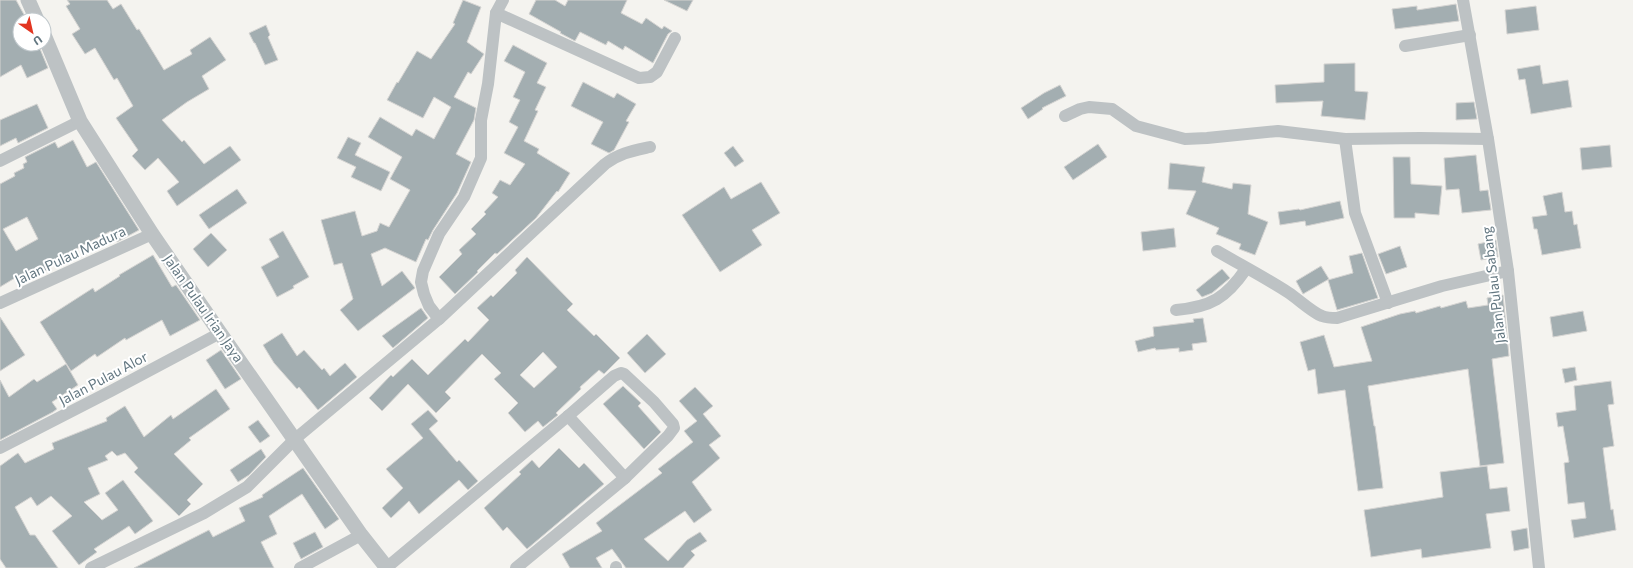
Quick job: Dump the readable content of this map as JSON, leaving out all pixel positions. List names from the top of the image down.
{
  "streets": {
    "street": [
      "Jalan Pulau Madura",
      "Jalan Pulau Sabang",
      "Jalan Pulau Irian Jaya",
      "Jalan Pulau Alor"
    ]
  },
  "crossings": [
    ["Jalan Pulau Madura", "Jalan Pulau Irian Jaya"],
    ["Jalan Pulau Irian Jaya", "Jalan Pulau Alor"]
  ],
  "north": "bottom right"
}
